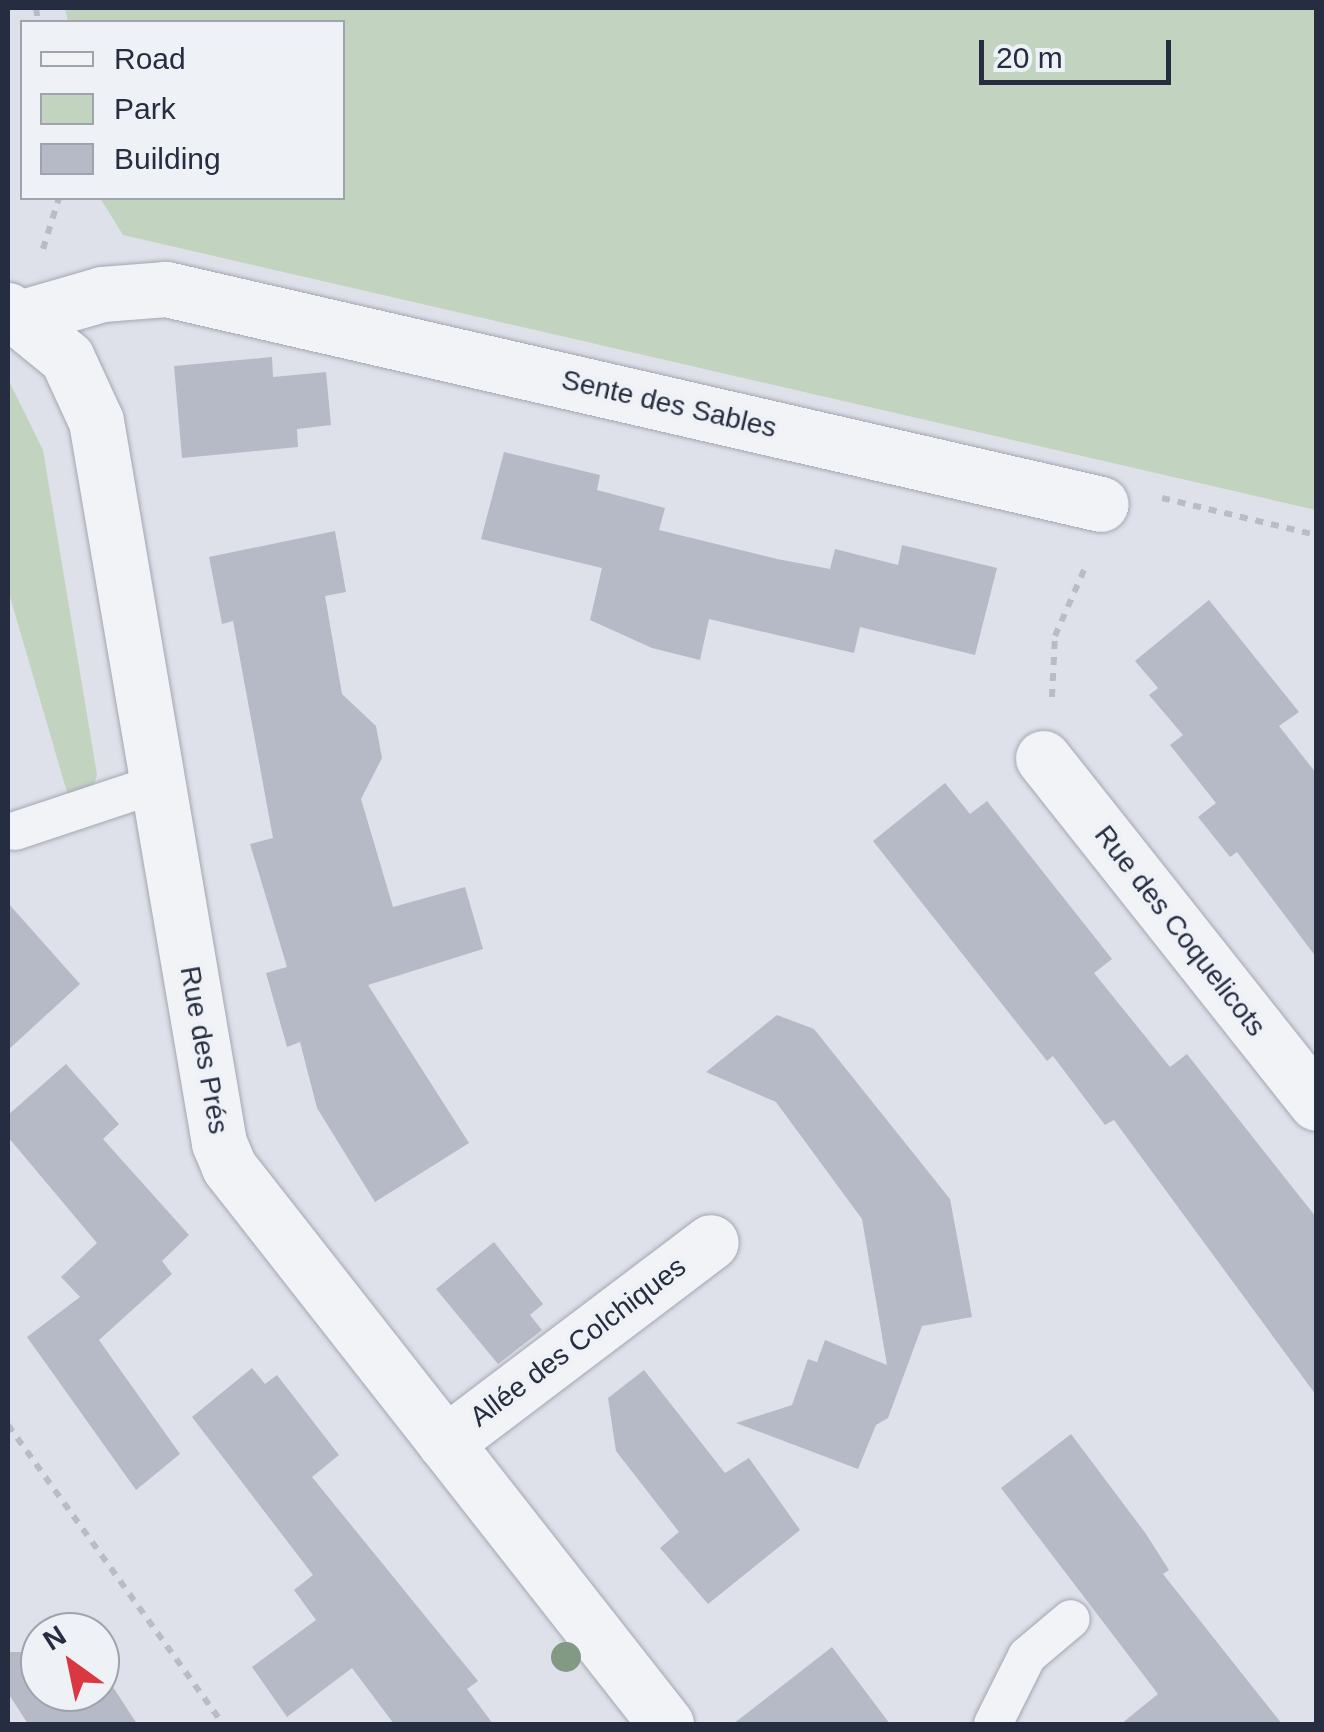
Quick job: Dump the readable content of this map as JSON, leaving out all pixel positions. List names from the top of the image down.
{
  "streets": {
    "street": [
      "Sente des Sables",
      "Rue des Coquelicots",
      "Rue des Prés",
      "Allée des Colchiques"
    ]
  },
  "crossings": [
    ["Sente des Sables", "Rue des Prés"],
    ["Rue des Prés", "Allée des Colchiques"]
  ],
  "legend": ["Road", "Park", "Building"],
  "scale_bar": "20 m",
  "north": "top left"
}
